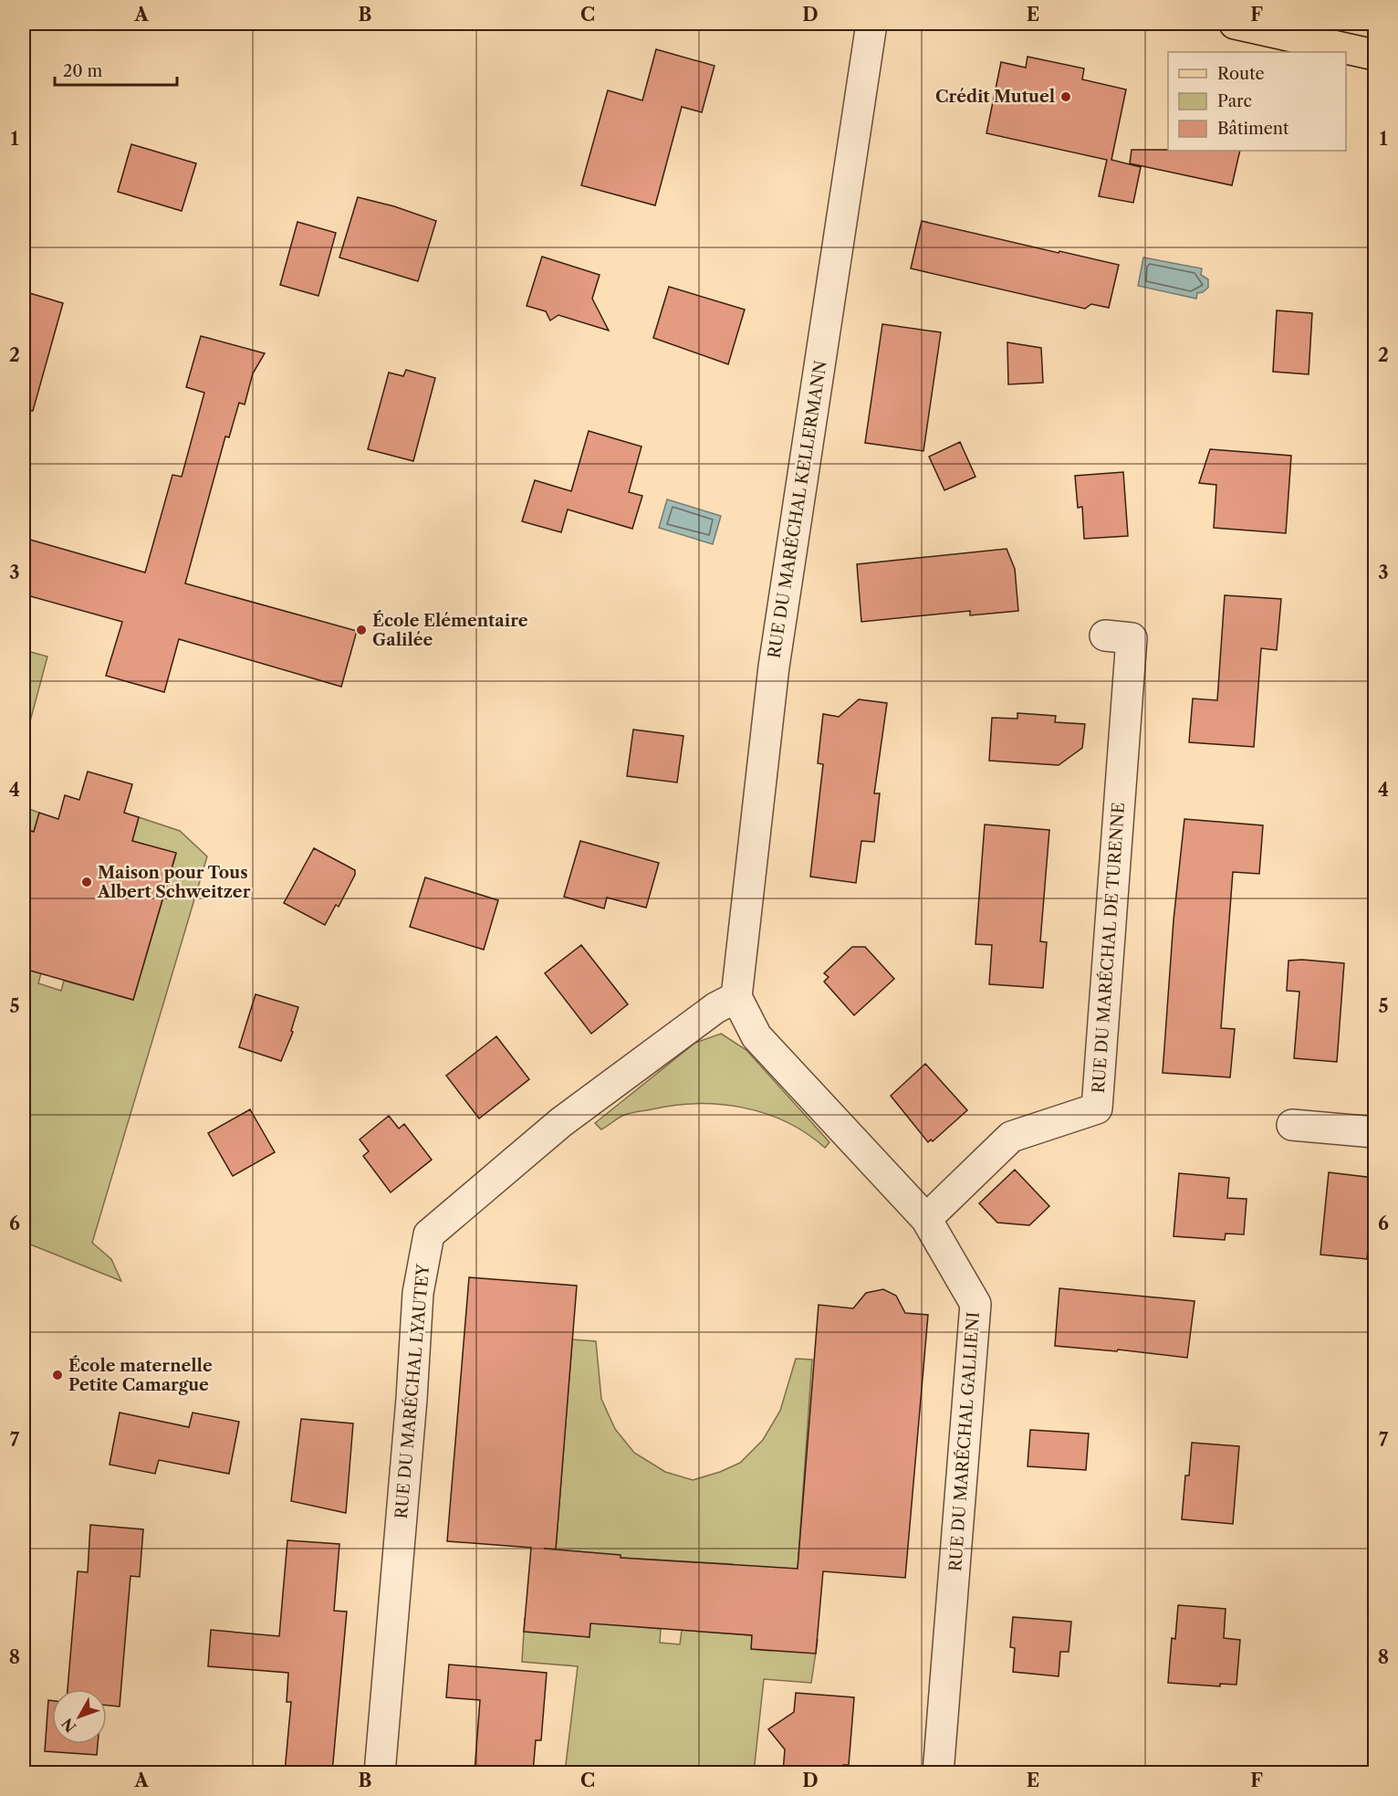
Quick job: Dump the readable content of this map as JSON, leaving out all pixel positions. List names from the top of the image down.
{
  "streets": {
    "street": [
      "RUE DU MARÉCHAL KELLERMANN",
      "RUE DU MARÉCHAL DE TURENNE",
      "RUE DU MARÉCHAL LYAUTEY",
      "RUE DU MARÉCHAL GALLIENI"
    ]
  },
  "crossings": [
    ["RUE DU MARÉCHAL KELLERMANN", "RUE DU MARÉCHAL LYAUTEY"],
    ["RUE DU MARÉCHAL KELLERMANN", "RUE DU MARÉCHAL GALLIENI"],
    ["RUE DU MARÉCHAL DE TURENNE", "RUE DU MARÉCHAL GALLIENI"],
    ["RUE DU MARÉCHAL LYAUTEY", "RUE DU MARÉCHAL GALLIENI"]
  ],
  "places": [
    "Crédit Mutuel",
    "École Elémentaire Galilée",
    "Maison pour Tous Albert Schweitzer",
    "École maternelle Petite Camargue"
  ],
  "legend": ["Route", "Parc", "Bâtiment"],
  "scale_bar": "20 m",
  "north": "bottom left",
  "grid": {
    "columns": [
      "A",
      "B",
      "C",
      "D",
      "E",
      "F"
    ],
    "rows": [
      "1",
      "2",
      "3",
      "4",
      "5",
      "6",
      "7",
      "8"
    ]
  }
}
